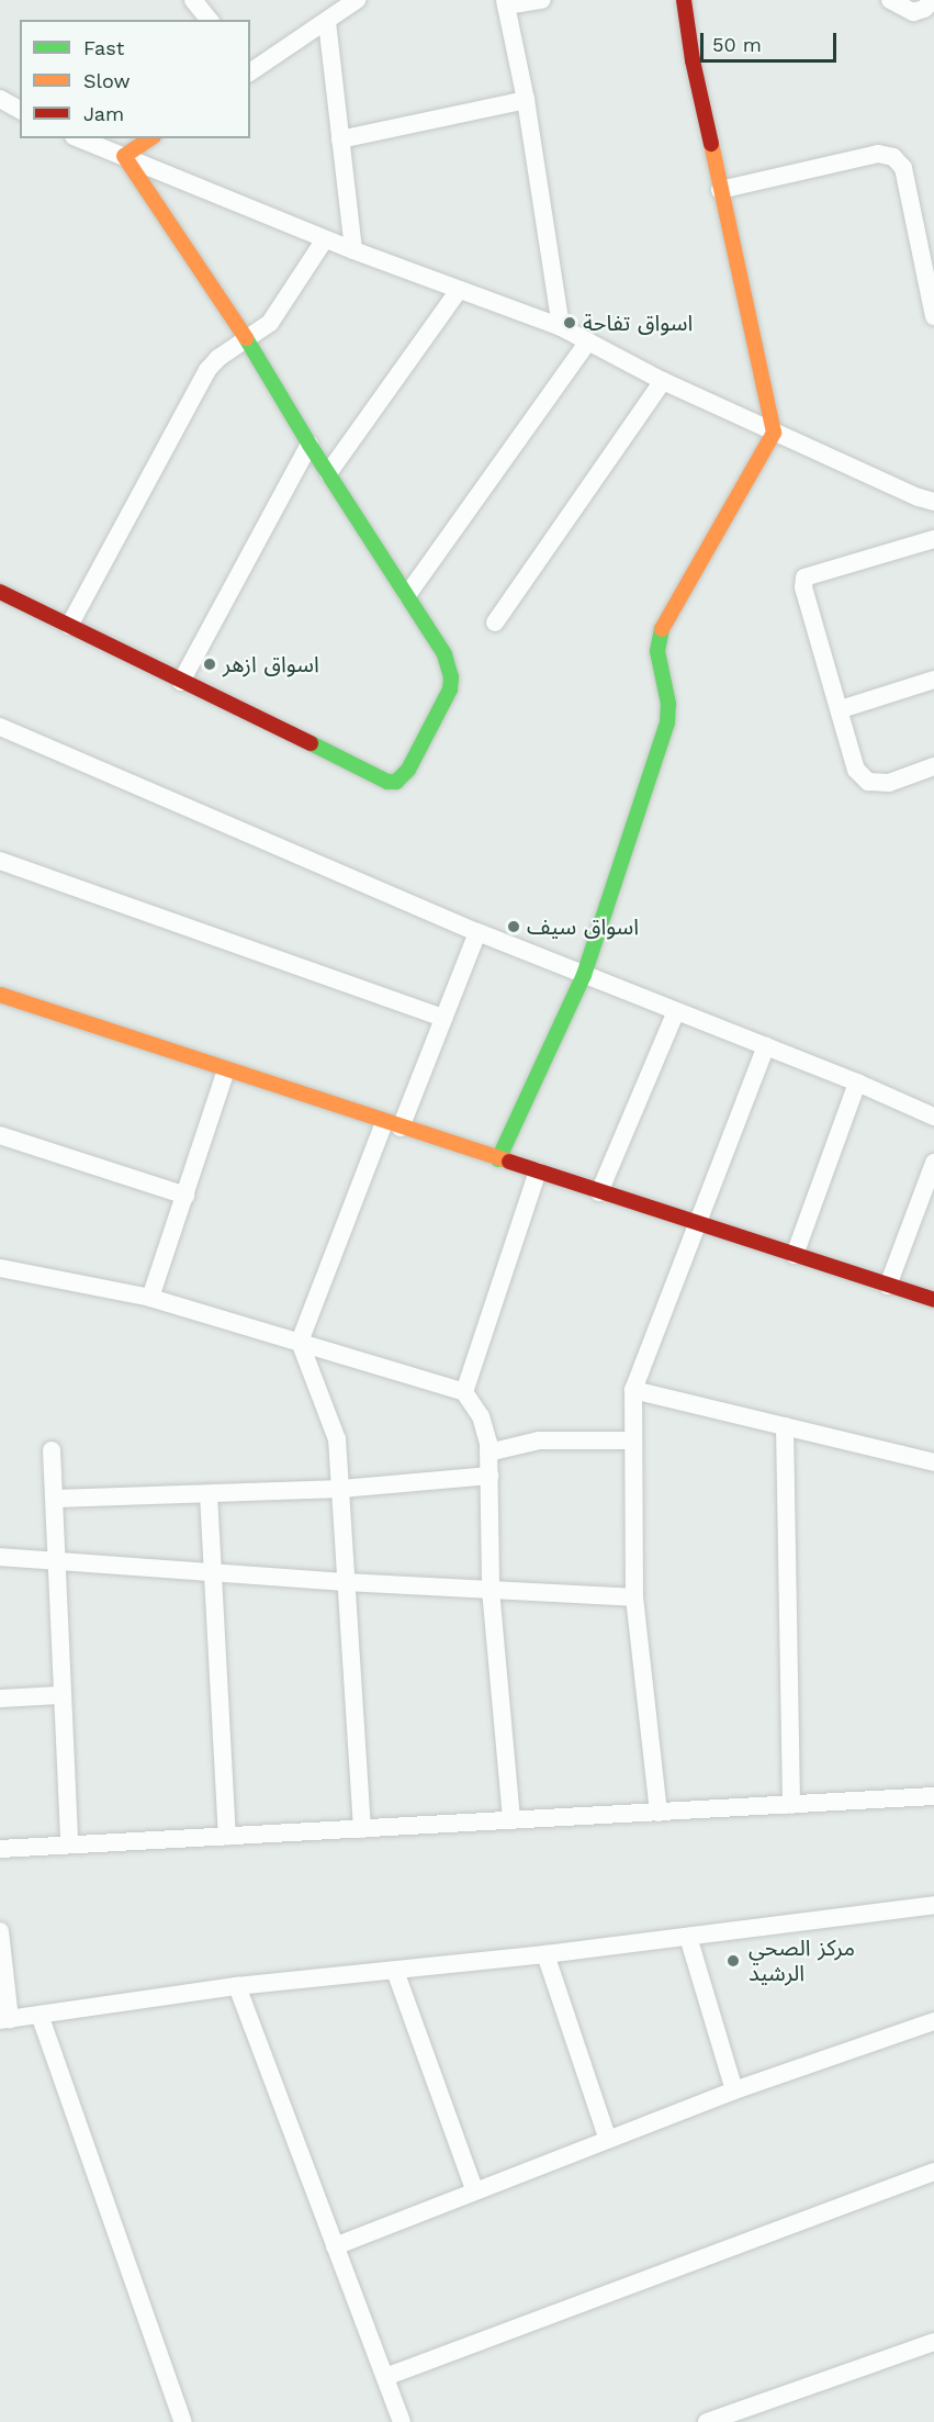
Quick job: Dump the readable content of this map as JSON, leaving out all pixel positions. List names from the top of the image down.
{
  "places": [
    "اسواق تفاحة",
    "اسواق ازهر",
    "اسواق سيف",
    "مركز الصحي الرشيد"
  ],
  "legend": ["Fast", "Slow", "Jam"],
  "scale_bar": "50 m"
}
